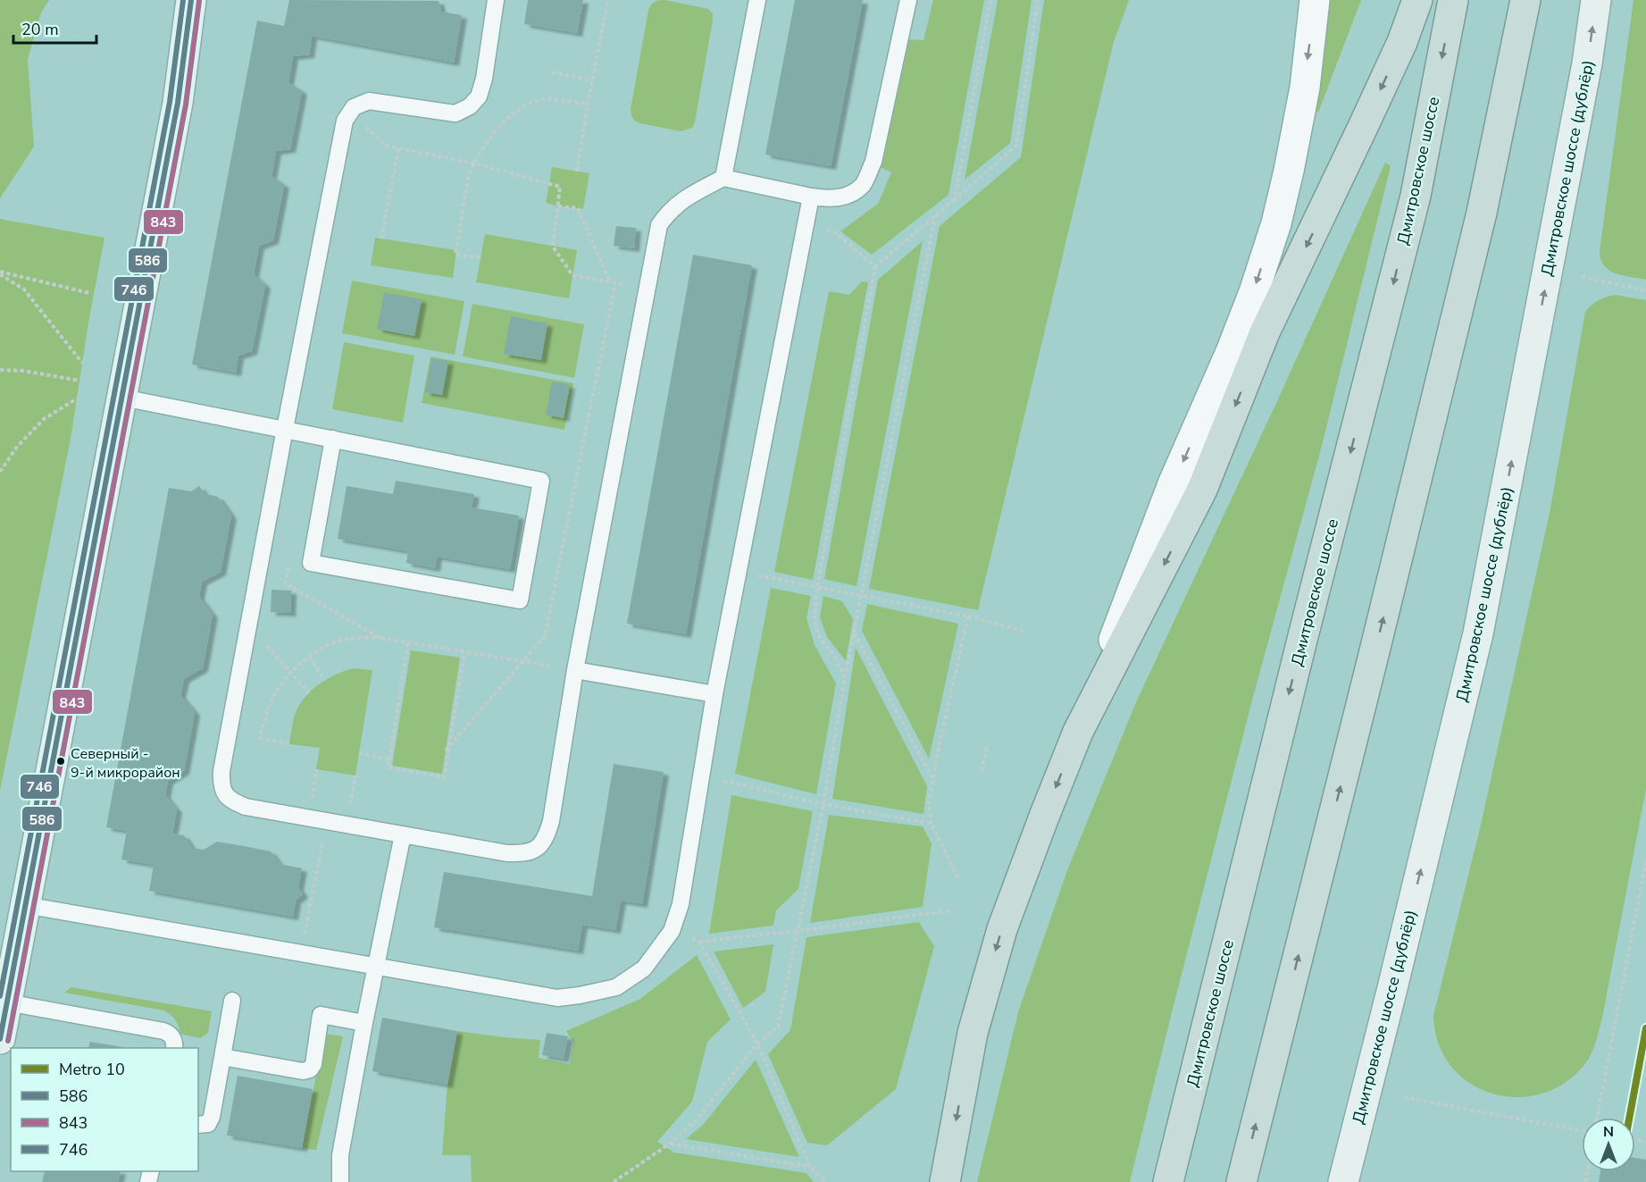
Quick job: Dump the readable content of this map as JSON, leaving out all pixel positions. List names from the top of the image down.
{
  "streets": {
    "highway": ["Дмитровское шоссе"],
    "main road": ["Дмитровское шоссе (дублёр)"]
  },
  "one_way": ["Дмитровское шоссе (дублёр)"],
  "places": ["Северный - 9-й микрорайон"],
  "lines": [
    "transit line 586",
    "transit line 746",
    "transit line 843",
    "metro line 10"
  ],
  "legend": [
    "Metro 10",
    "586",
    "843",
    "746"
  ],
  "scale_bar": "20 m",
  "north": "top"
}
